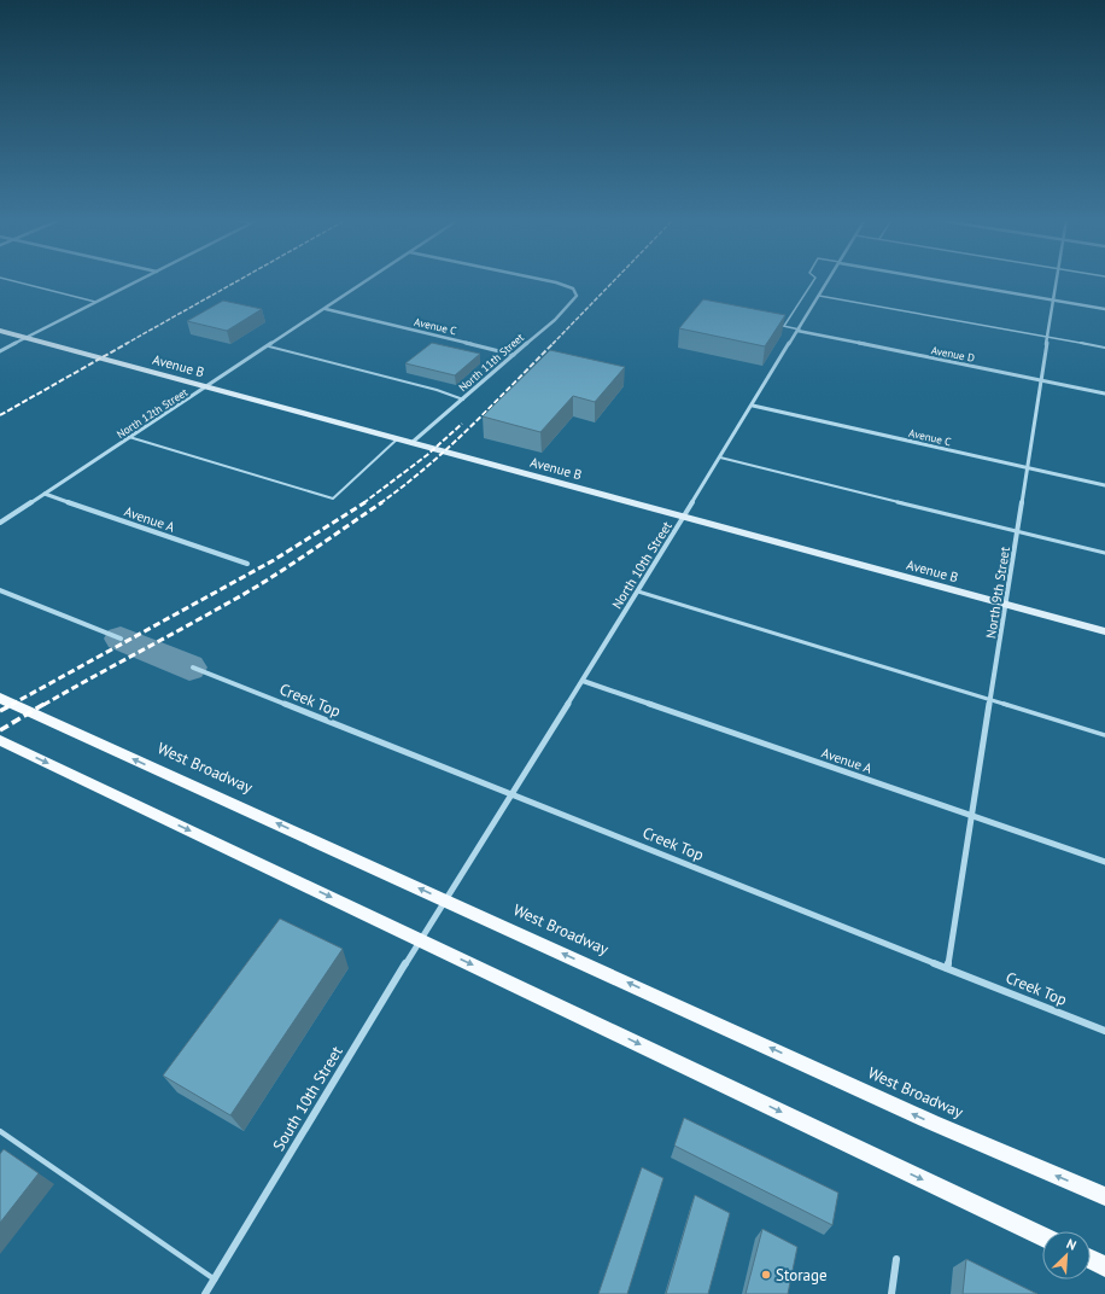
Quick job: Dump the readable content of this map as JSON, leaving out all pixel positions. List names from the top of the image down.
{
  "streets": {
    "main road": ["West Broadway"],
    "street": [
      "Avenue C",
      "Avenue D",
      "North 11th Street",
      "Avenue B",
      "North 12th Street",
      "Avenue A",
      "North 10th Street",
      "North 9th Street",
      "Creek Top",
      "South 10th Street"
    ]
  },
  "crossings": [
    ["Avenue C", "North 11th Street"],
    ["Avenue C", "North 12th Street"],
    ["Avenue C", "North 10th Street"],
    ["Avenue C", "North 9th Street"],
    ["Avenue D", "North 10th Street"],
    ["Avenue D", "North 9th Street"],
    ["North 11th Street", "Avenue B"],
    ["Avenue B", "North 12th Street"],
    ["Avenue B", "North 10th Street"],
    ["Avenue B", "North 9th Street"],
    ["North 12th Street", "Avenue A"],
    ["Avenue A", "North 10th Street"],
    ["Avenue A", "North 9th Street"],
    ["North 10th Street", "Creek Top"],
    ["North 10th Street", "South 10th Street"],
    ["North 9th Street", "Creek Top"]
  ],
  "places": ["Storage"],
  "north": "top right"
}
